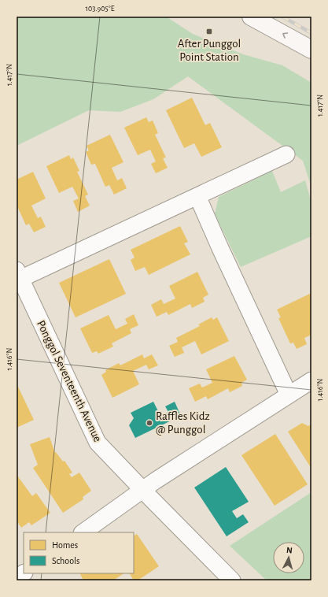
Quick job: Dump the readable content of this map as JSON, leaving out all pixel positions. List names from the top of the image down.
{
  "streets": {
    "street": ["Ponggol Seventeenth Avenue"]
  },
  "places": {
    "transit": ["After Punggol Point Station"],
    "other": ["Raffles Kidz @ Punggol"]
  },
  "legend": ["Homes", "Schools"],
  "north": "top",
  "coordinates": ["103.905°E", "1.417°N", "1.416°N"]
}
